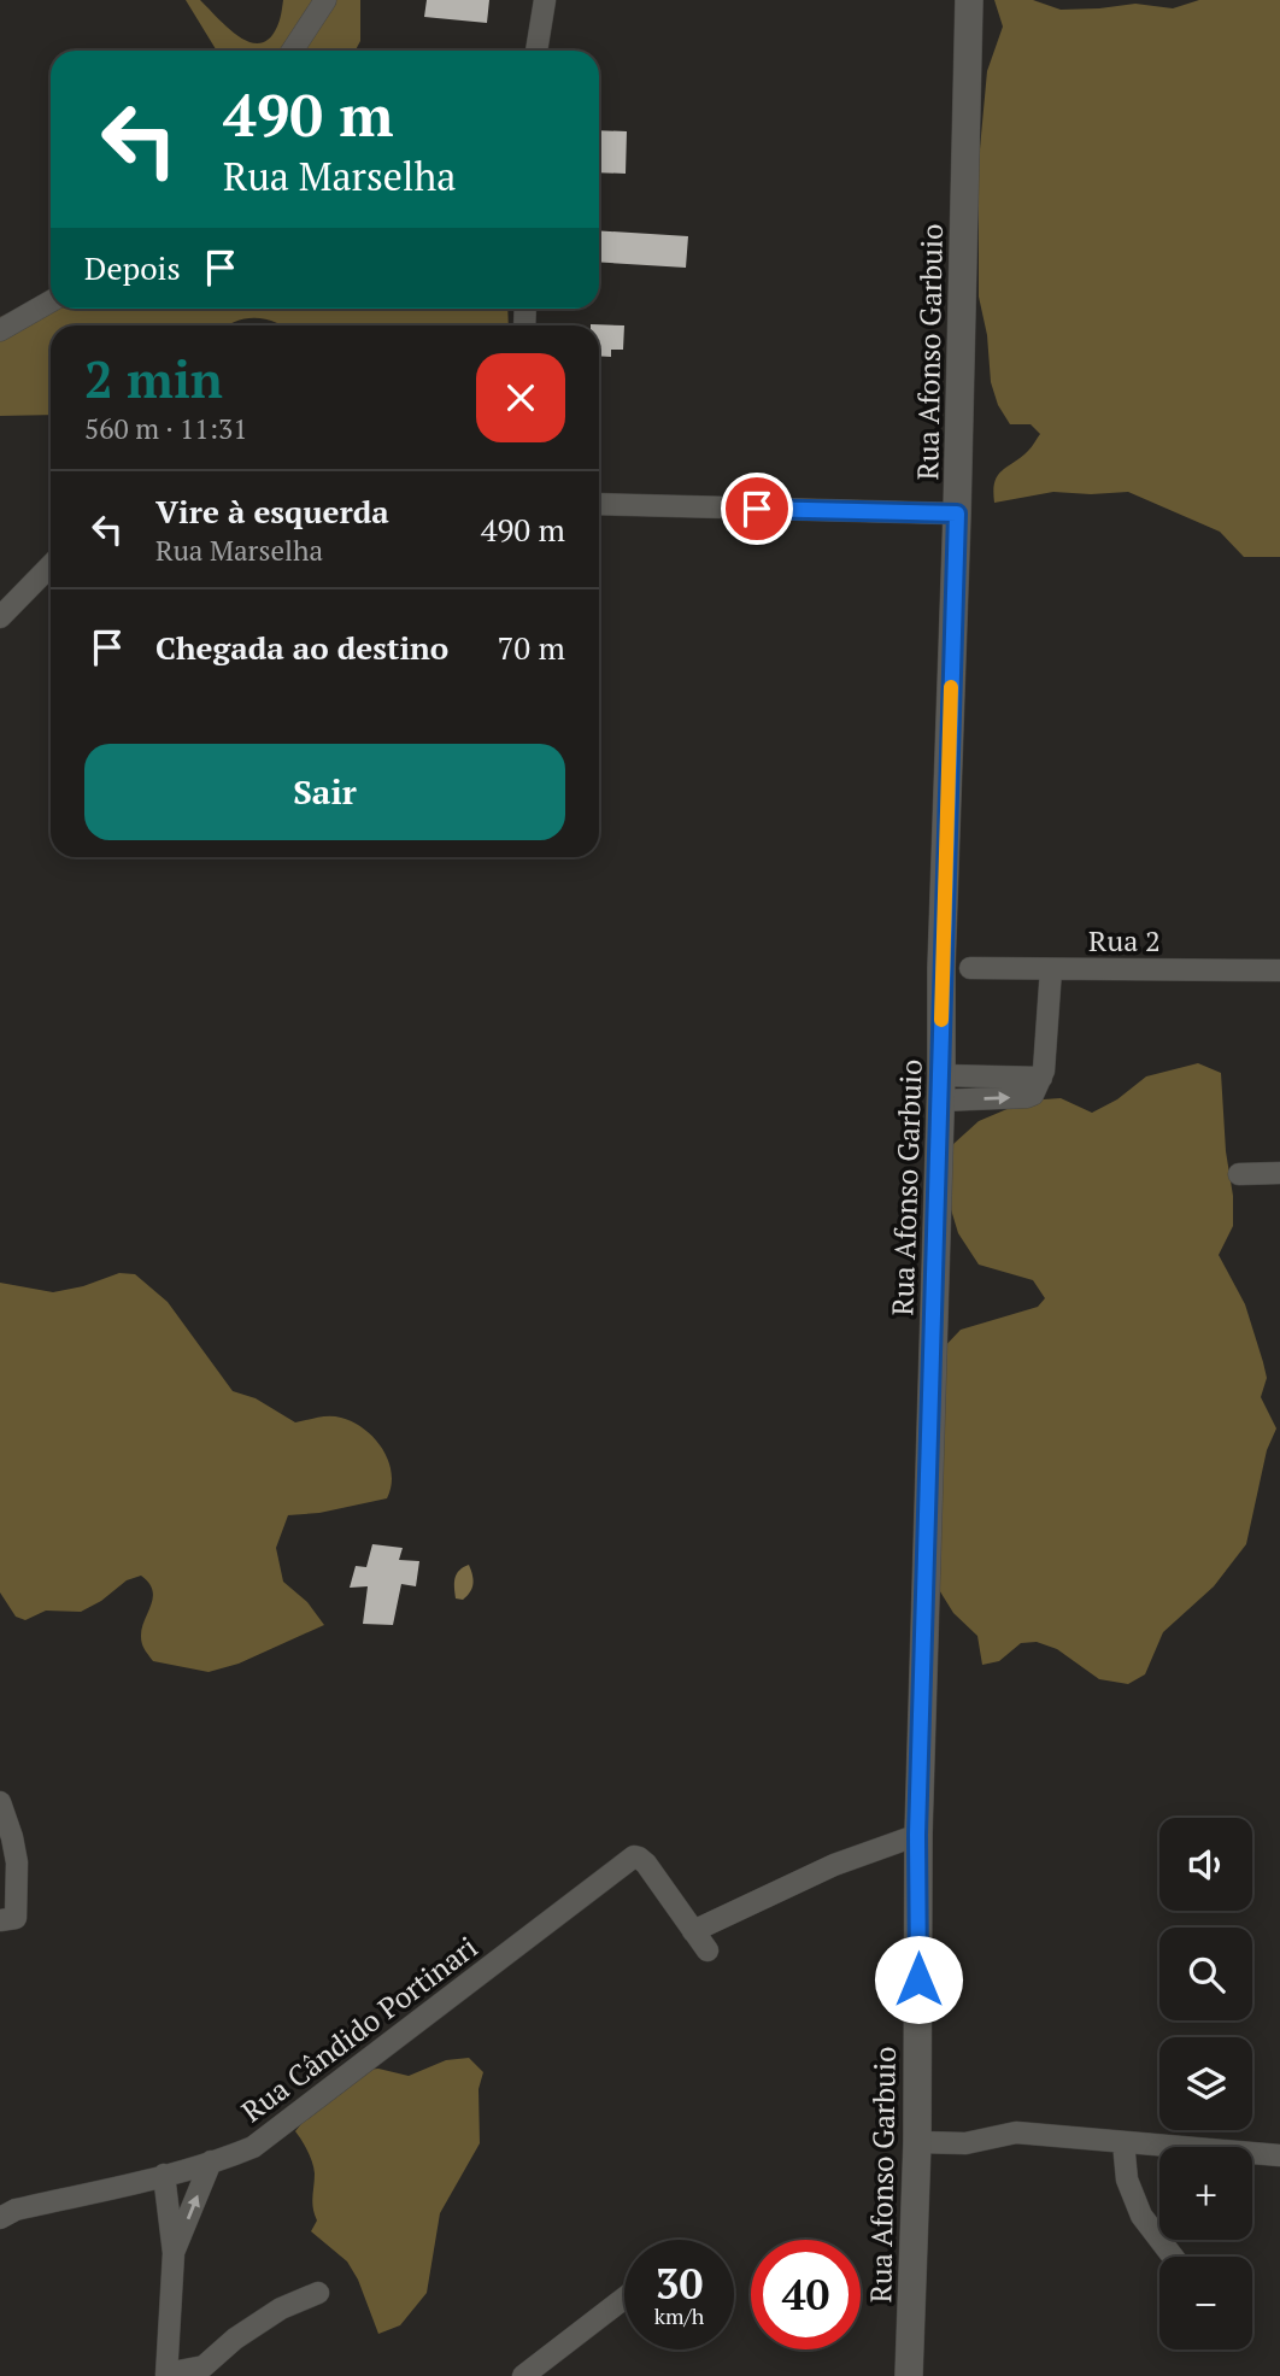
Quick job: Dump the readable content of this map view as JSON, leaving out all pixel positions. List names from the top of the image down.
{
  "streets": {
    "street": ["Rua Afonso Garbuio", "Rua 2", "Rua Cândido Portinari"]
  },
  "page": {
    "turn": ["490 m", "Rua Marselha"],
    "then": "Depois",
    "heading": ["2 min", "560 m · 11:31"],
    "list": [
      {
        "name": "Vire à esquerda",
        "note": "Rua Marselha",
        "value": "490 m"
      },
      {
        "name": "Chegada ao destino",
        "value": "70 m"
      }
    ],
    "buttons": "Sair",
    "map_buttons": ["+", "−"],
    "speed": "30 km/h",
    "limit": "40"
  }
}
